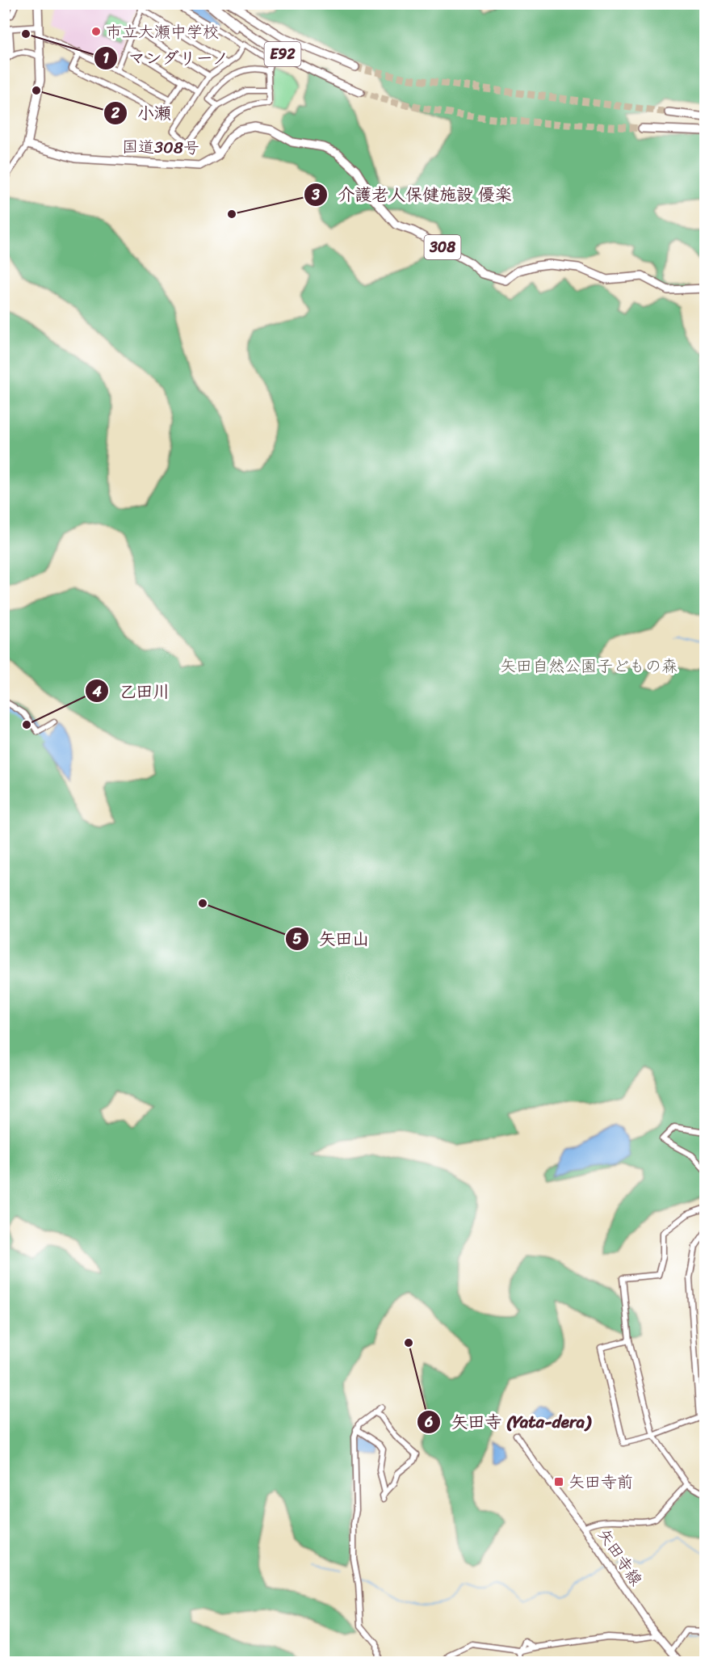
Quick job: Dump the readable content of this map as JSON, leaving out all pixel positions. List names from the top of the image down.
{
  "streets": {
    "highway": ["E92", "国道308号", "308"],
    "main road": ["矢田寺線"]
  },
  "parks": ["矢田自然公園子どもの森"],
  "places": {
    "other": [
      "市立大瀬中学校",
      "マンダリーノ",
      "小瀬",
      "介護老人保健施設 優楽",
      "乙田川",
      "矢田山",
      "矢田寺 (Yata-dera)"
    ],
    "transit": ["矢田寺前"]
  }
}
